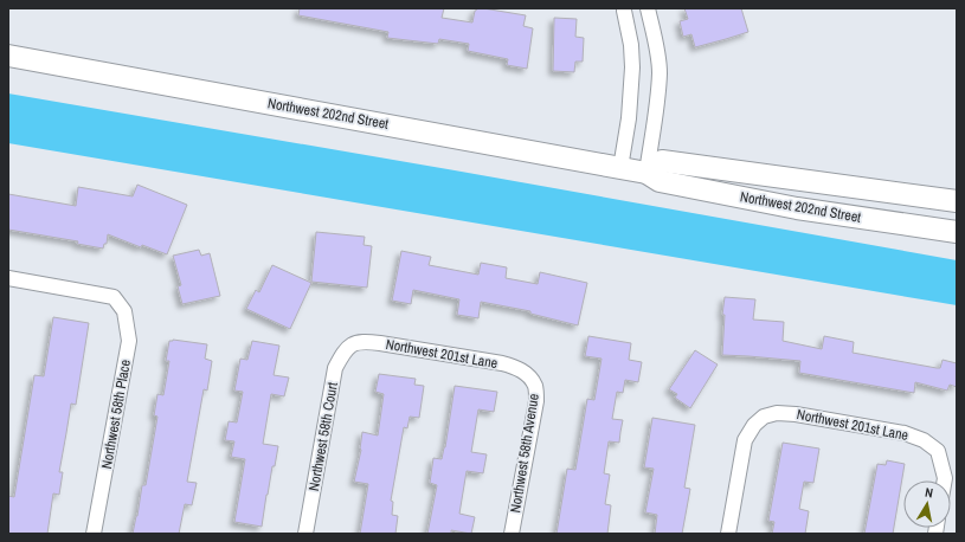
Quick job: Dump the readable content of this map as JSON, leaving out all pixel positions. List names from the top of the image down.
{
  "streets": {
    "street": [
      "Northwest 202nd Street",
      "Northwest 201st Lane",
      "Northwest 58th Place",
      "Northwest 58th Court",
      "Northwest 58th Avenue"
    ]
  },
  "crossings": [
    ["Northwest 201st Lane", "Northwest 58th Court"],
    ["Northwest 201st Lane", "Northwest 58th Avenue"]
  ],
  "north": "top"
}
